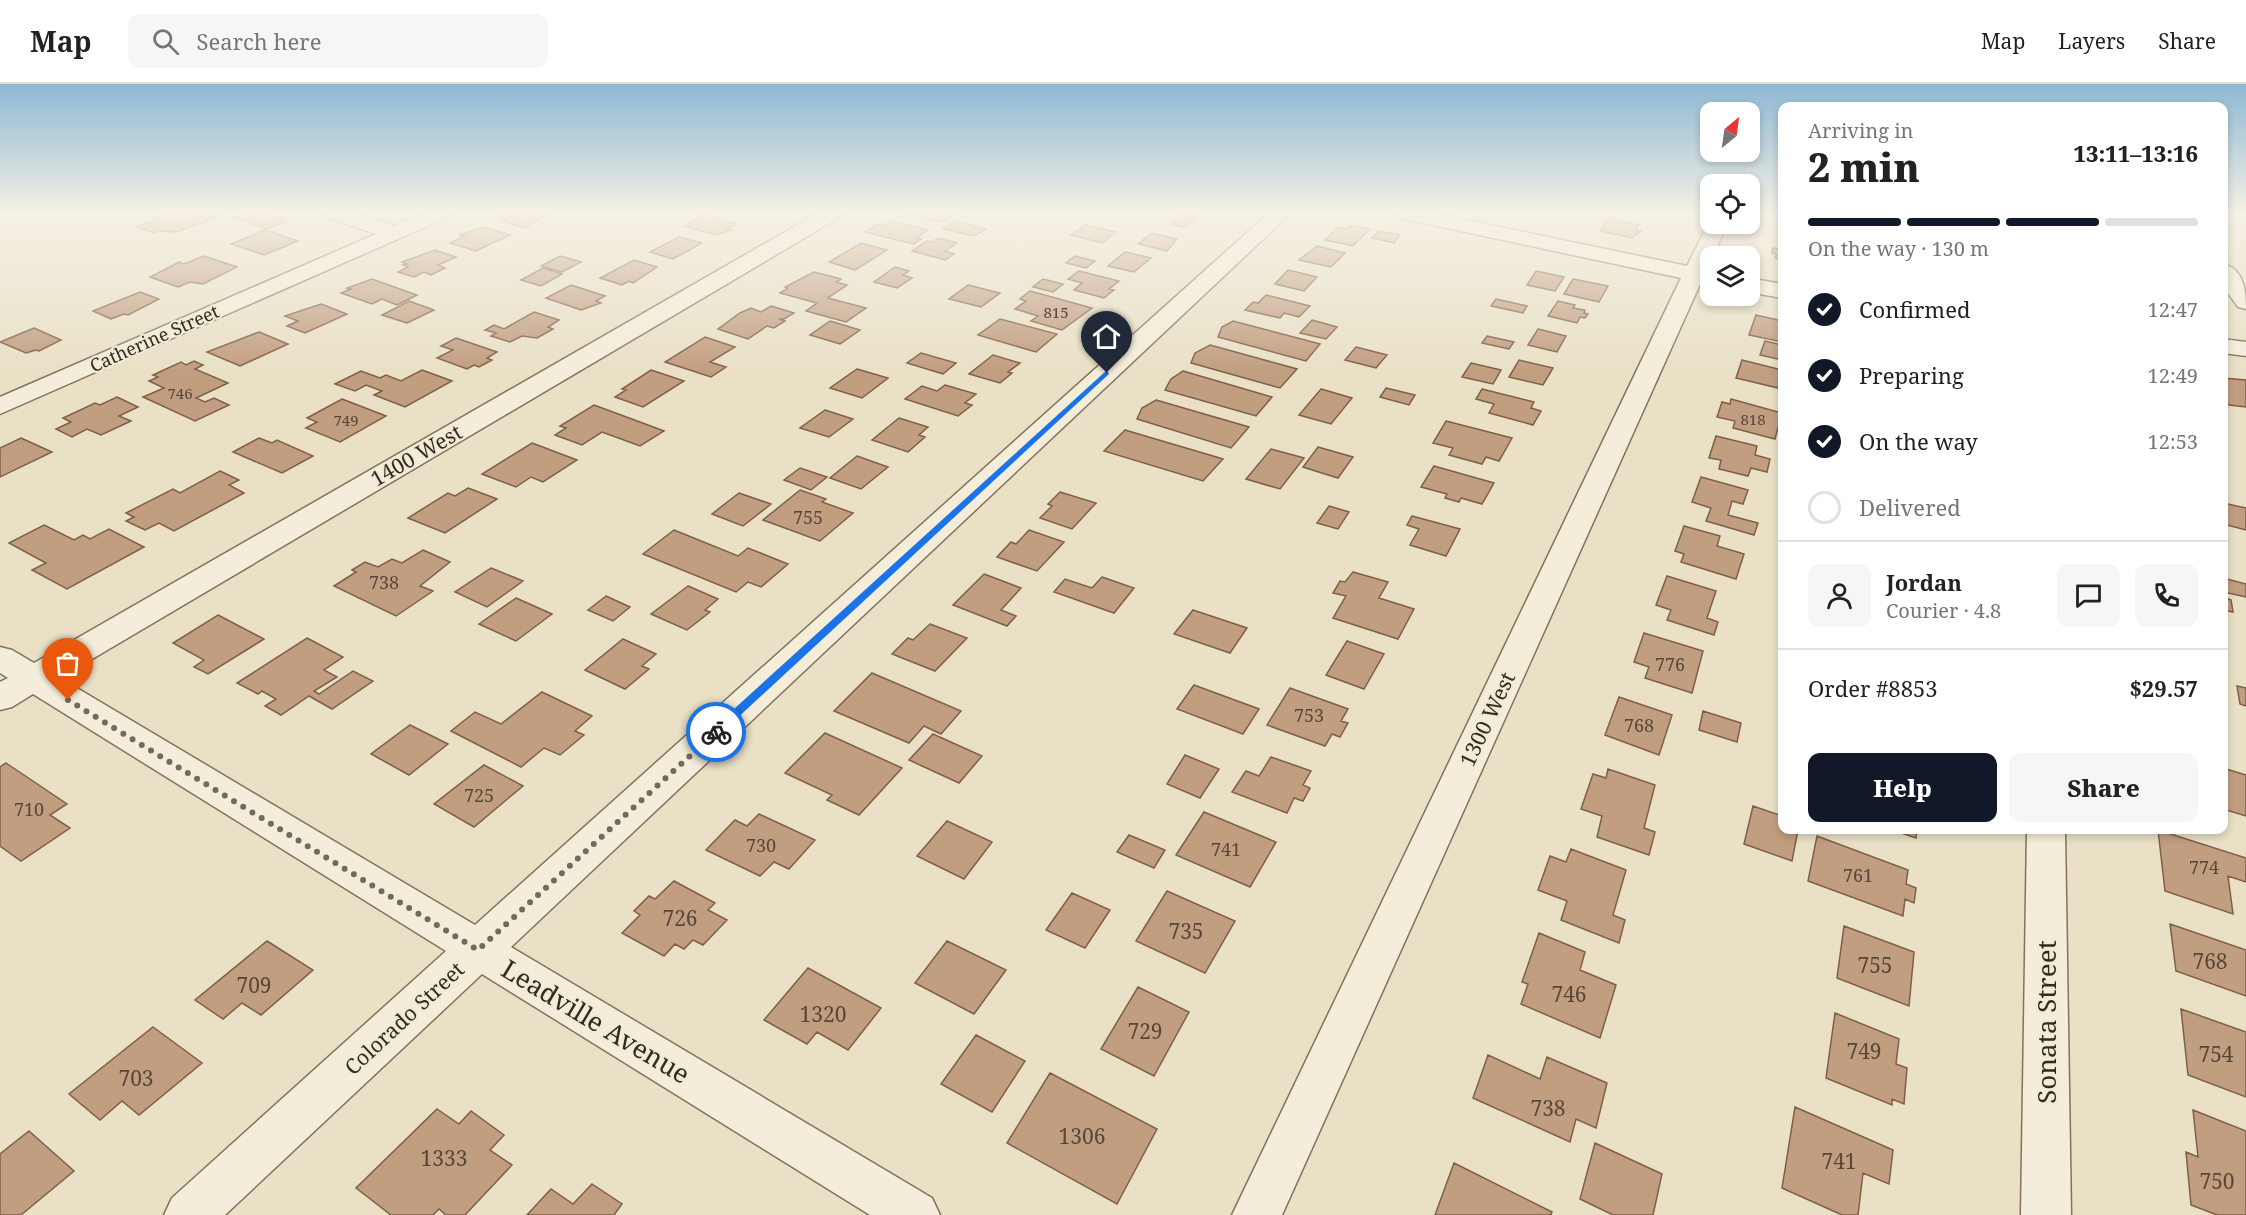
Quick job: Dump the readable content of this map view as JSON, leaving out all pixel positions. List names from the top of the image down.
{
  "streets": {
    "street": [
      "Catherine Street",
      "1400 West",
      "1300 West",
      "Colorado Street",
      "Leadville Avenue",
      "Sonata Street"
    ]
  },
  "crossings": [
    ["1400 West", "Leadville Avenue"],
    ["Colorado Street", "Leadville Avenue"]
  ],
  "house_numbers": [
    "815",
    "746",
    "818",
    "749",
    "755",
    "738",
    "776",
    "753",
    "768",
    "725",
    "710",
    "730",
    "741",
    "774",
    "761",
    "726",
    "735",
    "768",
    "755",
    "709",
    "746",
    "1320",
    "729",
    "749",
    "754",
    "703",
    "738",
    "1306",
    "1333",
    "741",
    "750"
  ],
  "north": "top right",
  "page": {
    "header": "Map",
    "search": "Search here",
    "nav": ["Map", "Layers", "Share"],
    "heading": ["2 min", "Arriving in", "13:11–13:16"],
    "panel": [
      "Jordan",
      "Courier · 4.8",
      "Order #8853",
      "$29.57"
    ],
    "bar": "On the way · 130 m",
    "list": [
      ["Confirmed", "12:47"],
      ["Preparing", "12:49"],
      ["On the way", "12:53"],
      "Delivered"
    ],
    "buttons": ["Help", "Share"]
  }
}
